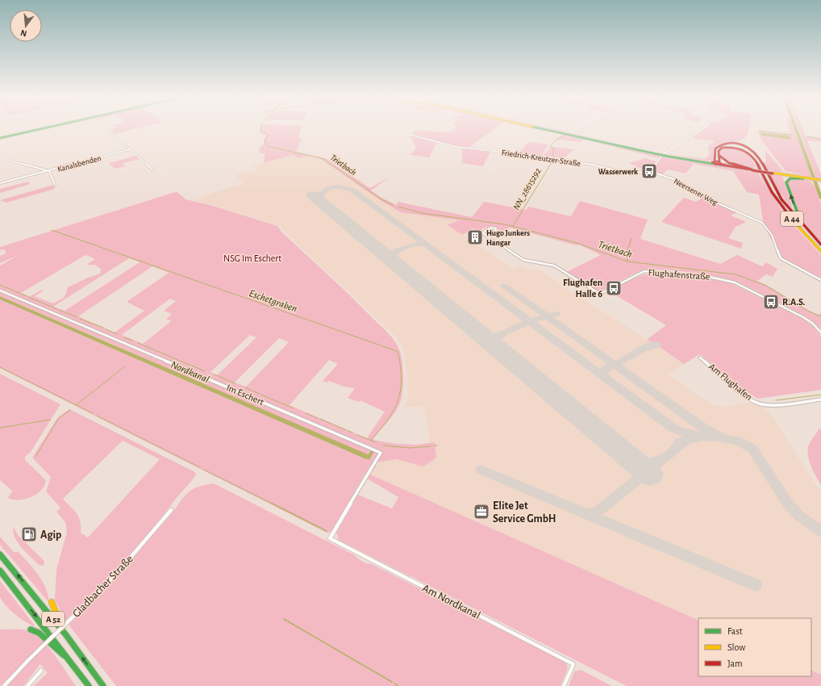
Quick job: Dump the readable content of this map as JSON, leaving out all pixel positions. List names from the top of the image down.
{
  "streets": {
    "main road": ["A 44", "A 52"],
    "street": [
      "Friedrich-Kreutzer-Straße",
      "Kanalsbenden",
      "Neersener Weg",
      "Flughafenstraße",
      "Am Flughafen",
      "Im Eschert",
      "Gladbacher Straße",
      "Am Nordkanal"
    ]
  },
  "crossings": [
    ["Friedrich-Kreutzer-Straße", "Neersener Weg"],
    ["Im Eschert", "Am Nordkanal"]
  ],
  "water": [
    "Trietbach",
    "NN_28615292",
    "Eschetgraben",
    "Nordkanal"
  ],
  "parks": ["NSG Im Eschert"],
  "places": {
    "bus stop": ["Wasserwerk", "Flughafen Halle 6", "R.A.S."],
    "building": ["Hugo Junkers Hangar"],
    "office": ["Elite Jet Service GmbH"],
    "fuel station": ["Agip"]
  },
  "legend": ["Fast", "Slow", "Jam"],
  "north": "bottom"
}
